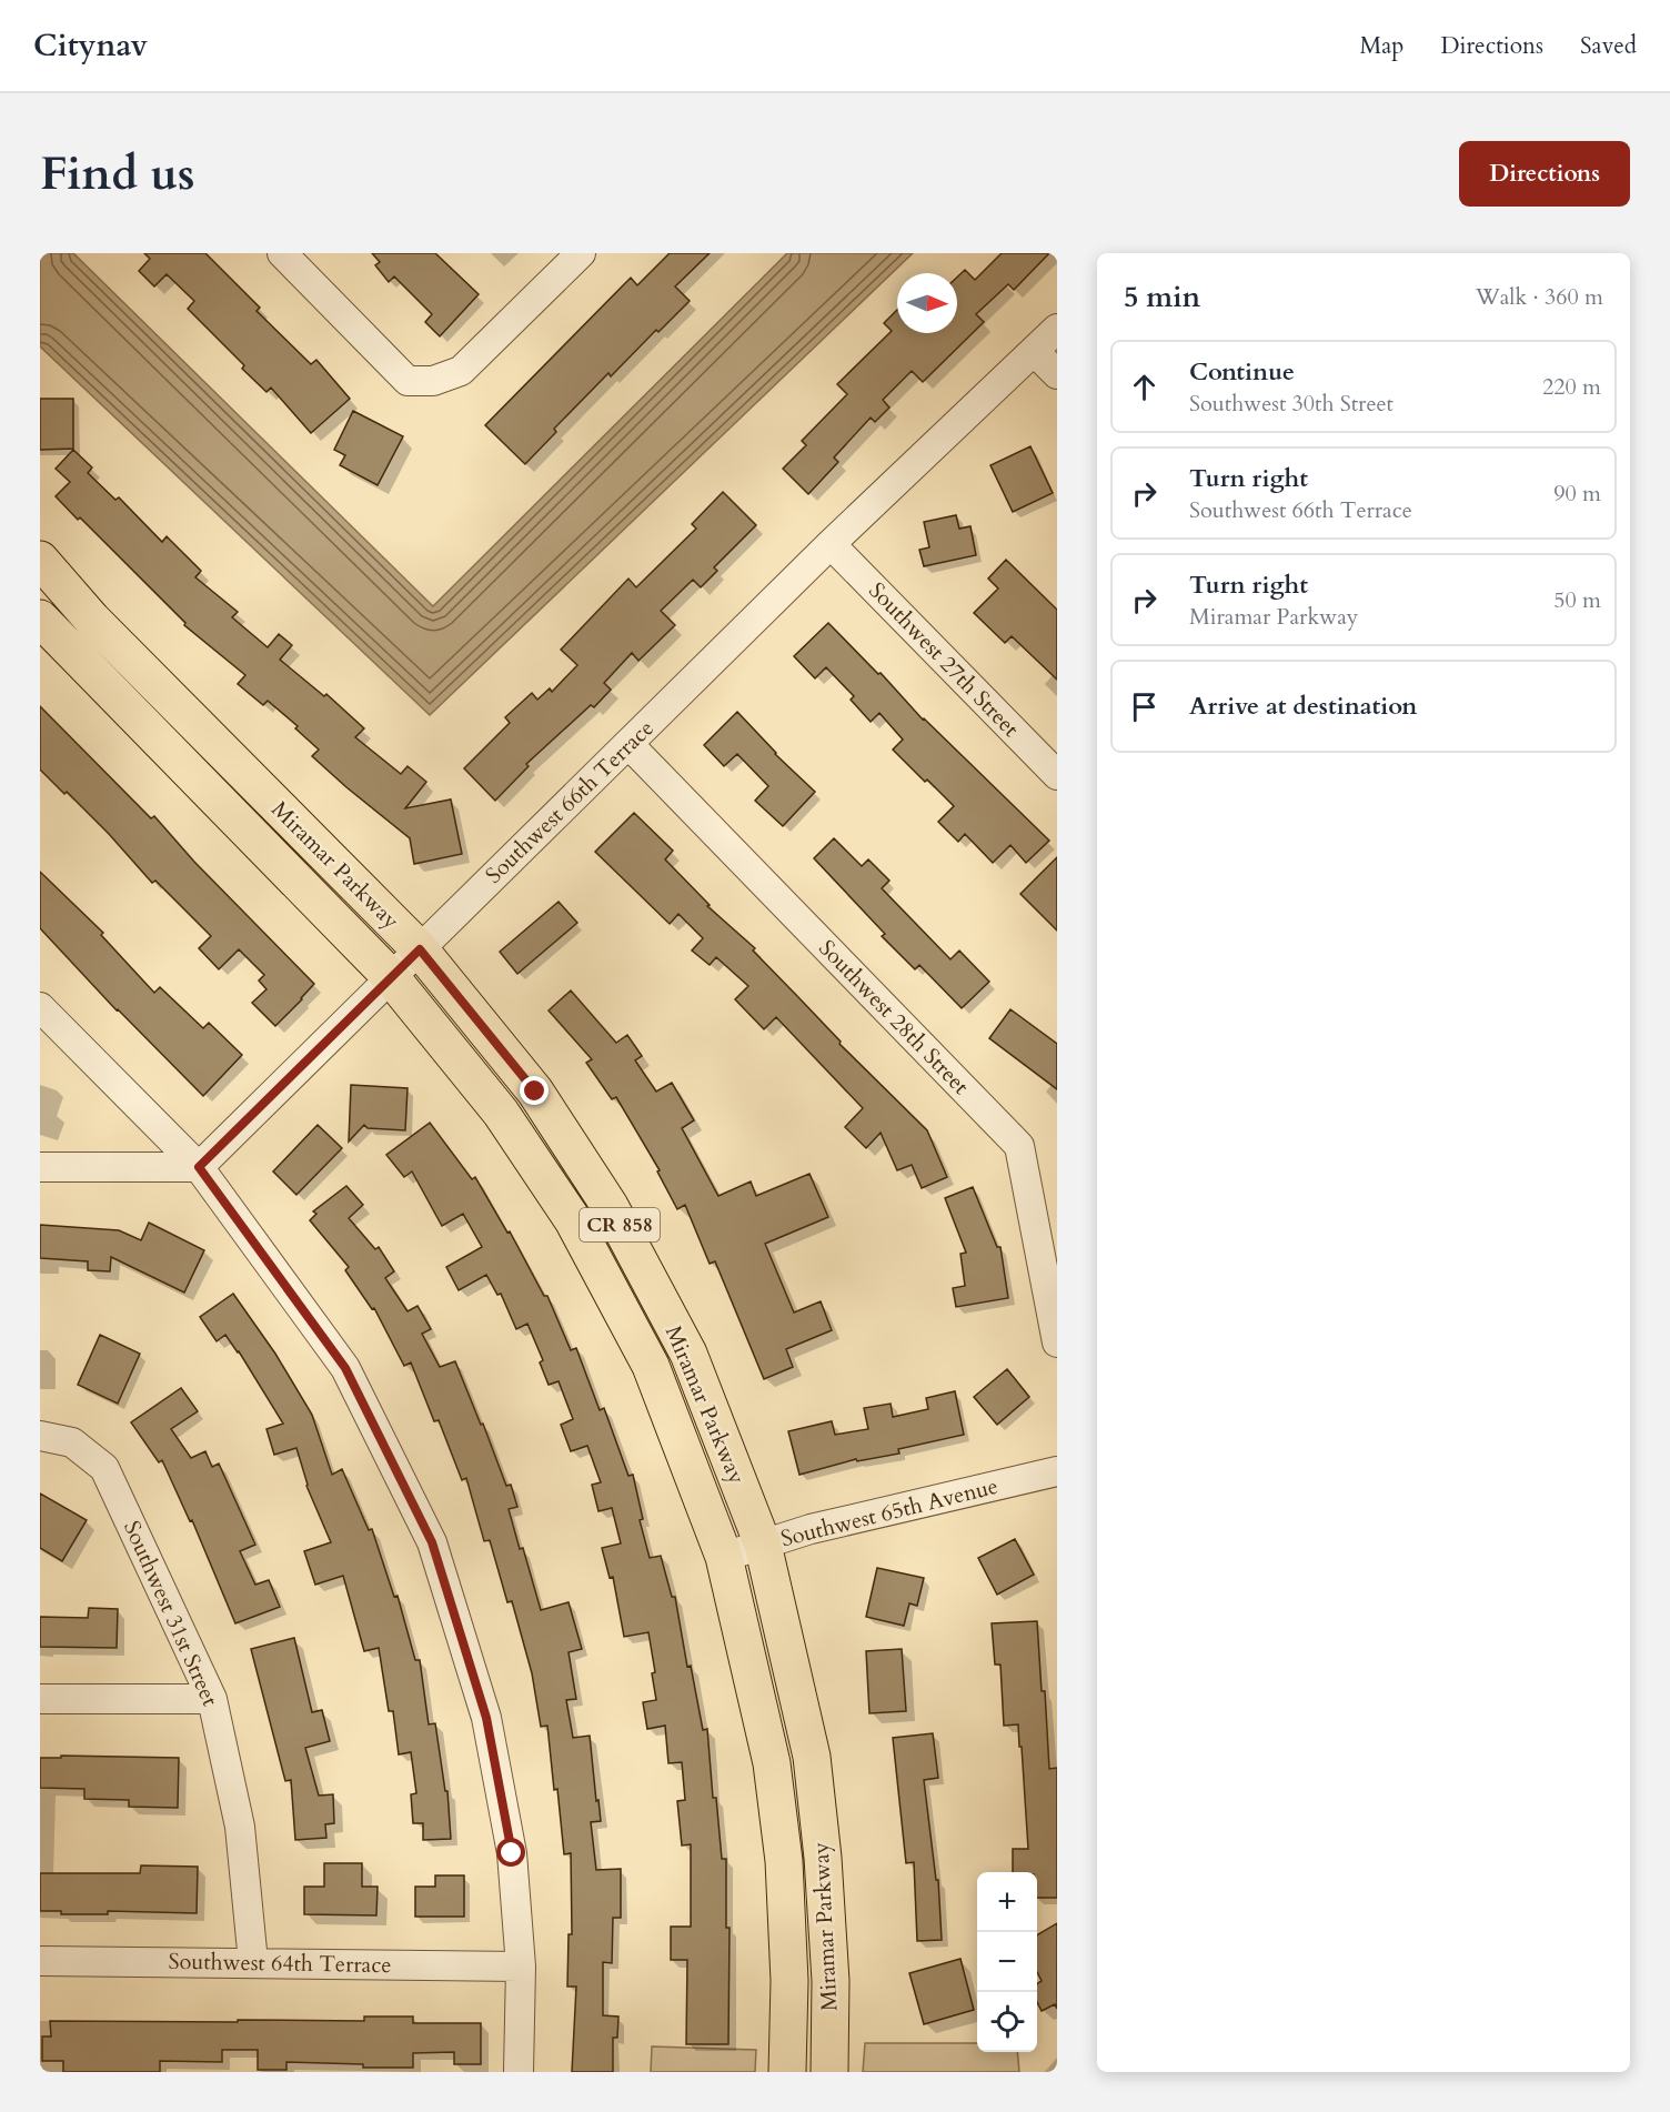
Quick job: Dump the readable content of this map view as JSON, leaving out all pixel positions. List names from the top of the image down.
{
  "streets": {
    "main road": ["Miramar Parkway", "CR 858"],
    "street": [
      "Southwest 27th Street",
      "Southwest 66th Terrace",
      "Southwest 28th Street",
      "Southwest 65th Avenue",
      "Southwest 31st Street",
      "Southwest 64th Terrace"
    ]
  },
  "crossings": [
    ["Southwest 27th Street", "Southwest 66th Terrace"],
    ["Southwest 66th Terrace", "Miramar Parkway"],
    ["Southwest 66th Terrace", "Southwest 28th Street"],
    ["Miramar Parkway", "Southwest 65th Avenue"],
    ["Southwest 31st Street", "Southwest 64th Terrace"]
  ],
  "north": "right",
  "page": {
    "header": "Citynav",
    "nav": ["Map", "Directions", "Saved"],
    "buttons": "Directions",
    "title": "Find us",
    "heading": ["5 min", "Walk · 360 m"],
    "list": [
      ["Continue", "Southwest 30th Street", "220 m"],
      ["Turn right", "Southwest 66th Terrace", "90 m"],
      ["Turn right", "Miramar Parkway", "50 m"],
      "Arrive at destination"
    ],
    "map_buttons": ["+", "−"]
  }
}
